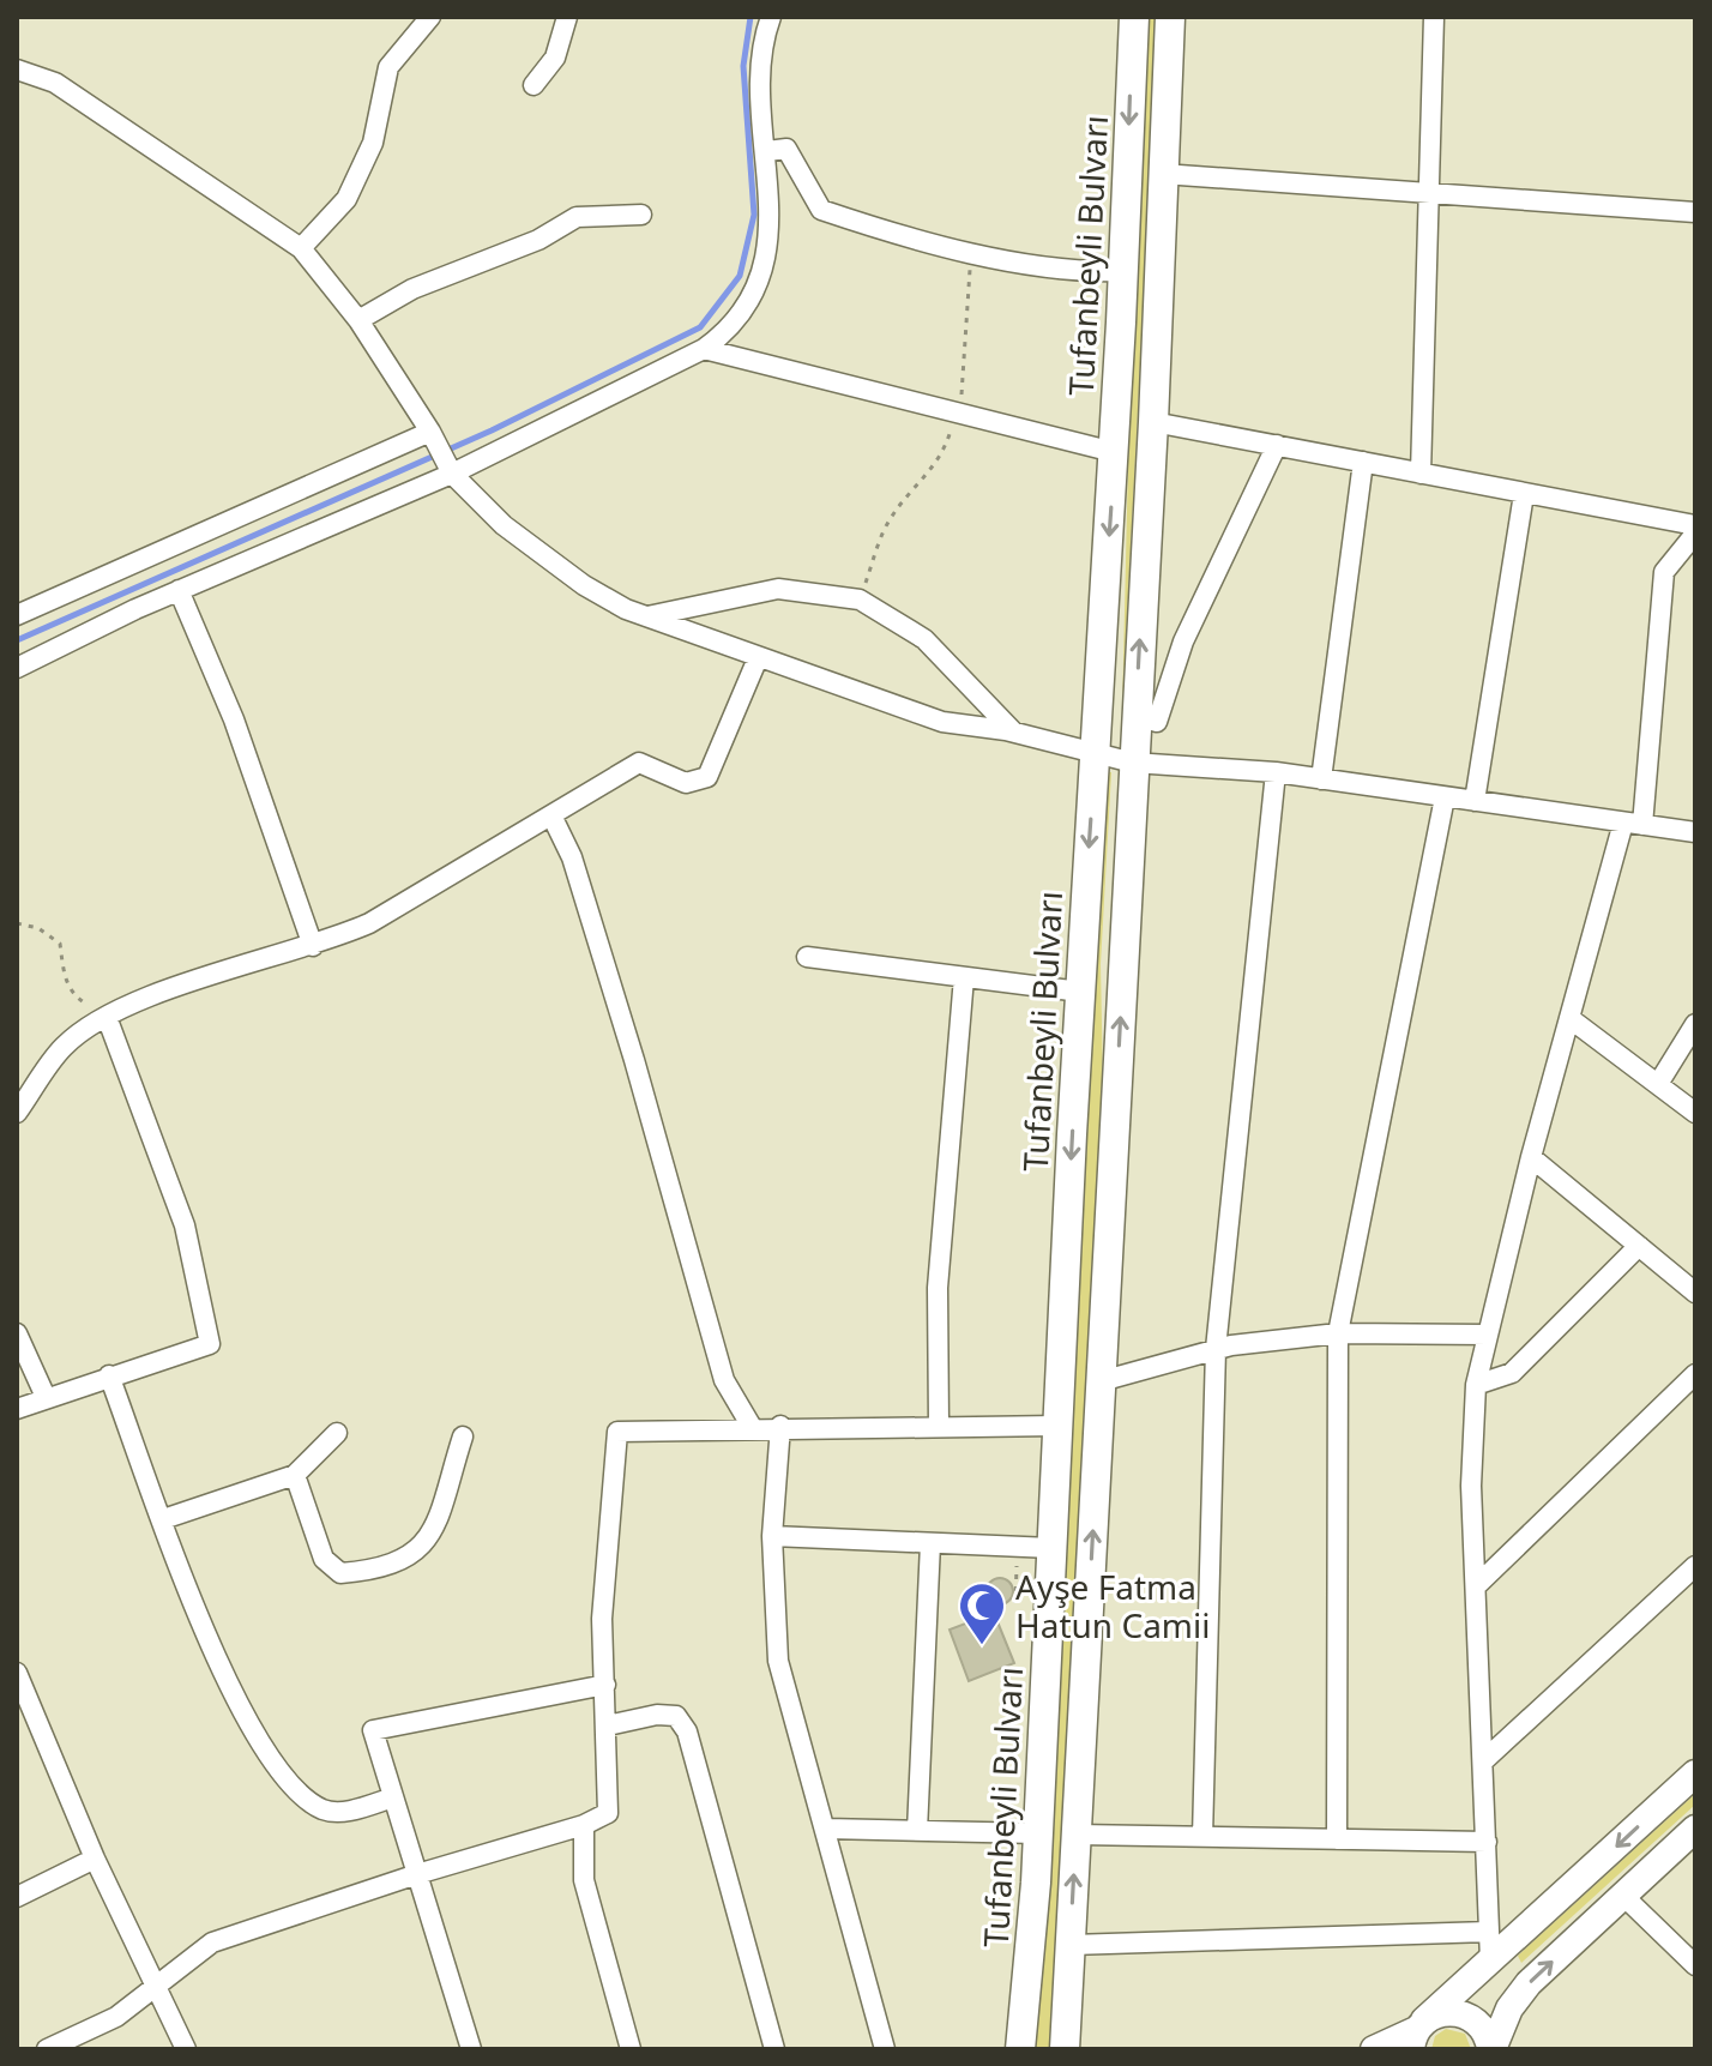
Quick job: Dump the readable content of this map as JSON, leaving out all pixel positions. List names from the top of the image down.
{
  "streets": {
    "highway": ["Tufanbeyli Bulvarı"]
  },
  "places": {
    "mosque": ["Ayşe Fatma Hatun Camii"]
  }
}
